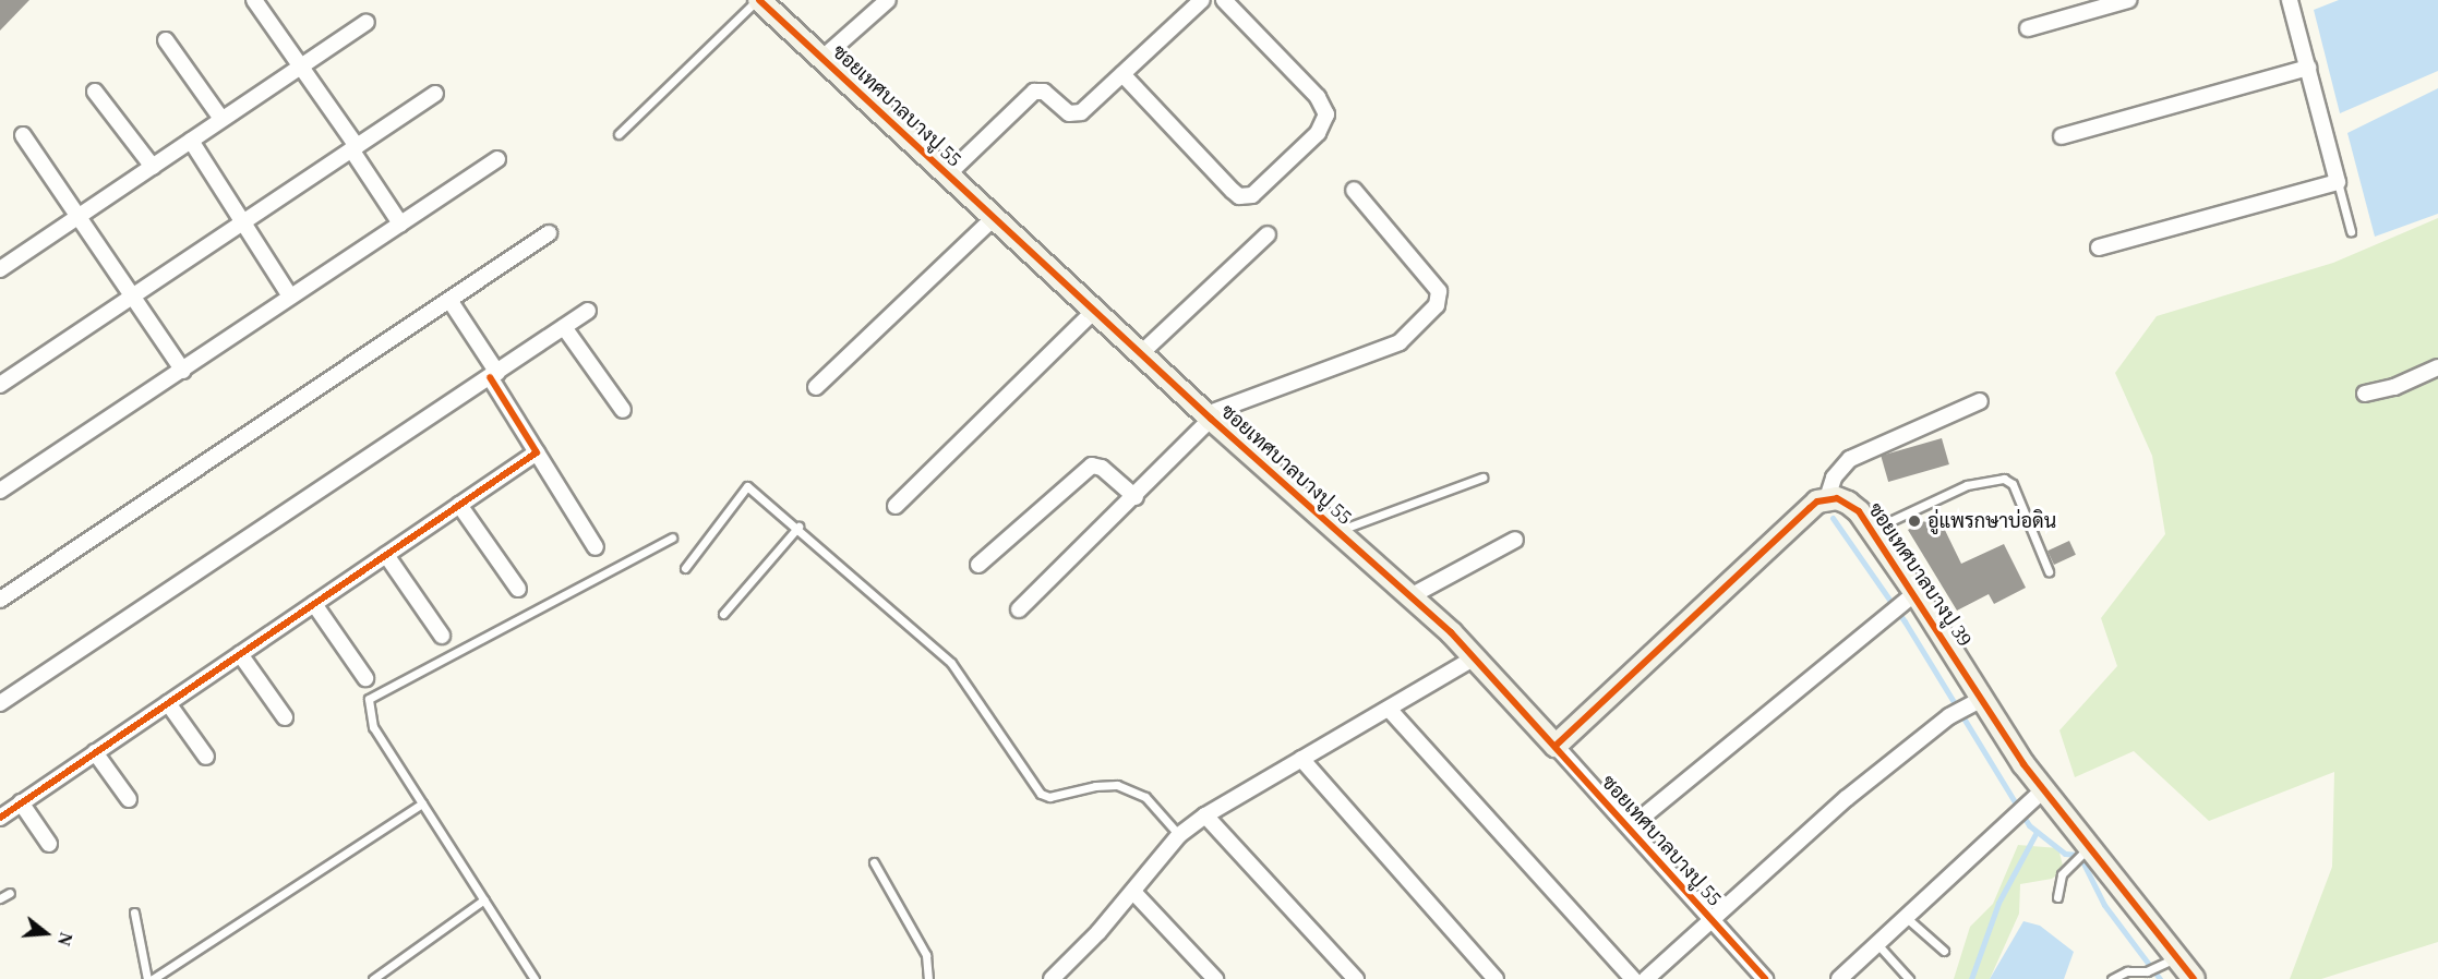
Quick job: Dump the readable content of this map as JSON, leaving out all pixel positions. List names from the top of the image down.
{
  "streets": {
    "street": ["ซอยเทศบาลบางปู 55", "ซอยเทศบาลบางปู 39"]
  },
  "places": ["อู่แพรกษาบ่อดิน"],
  "north": "right"
}
